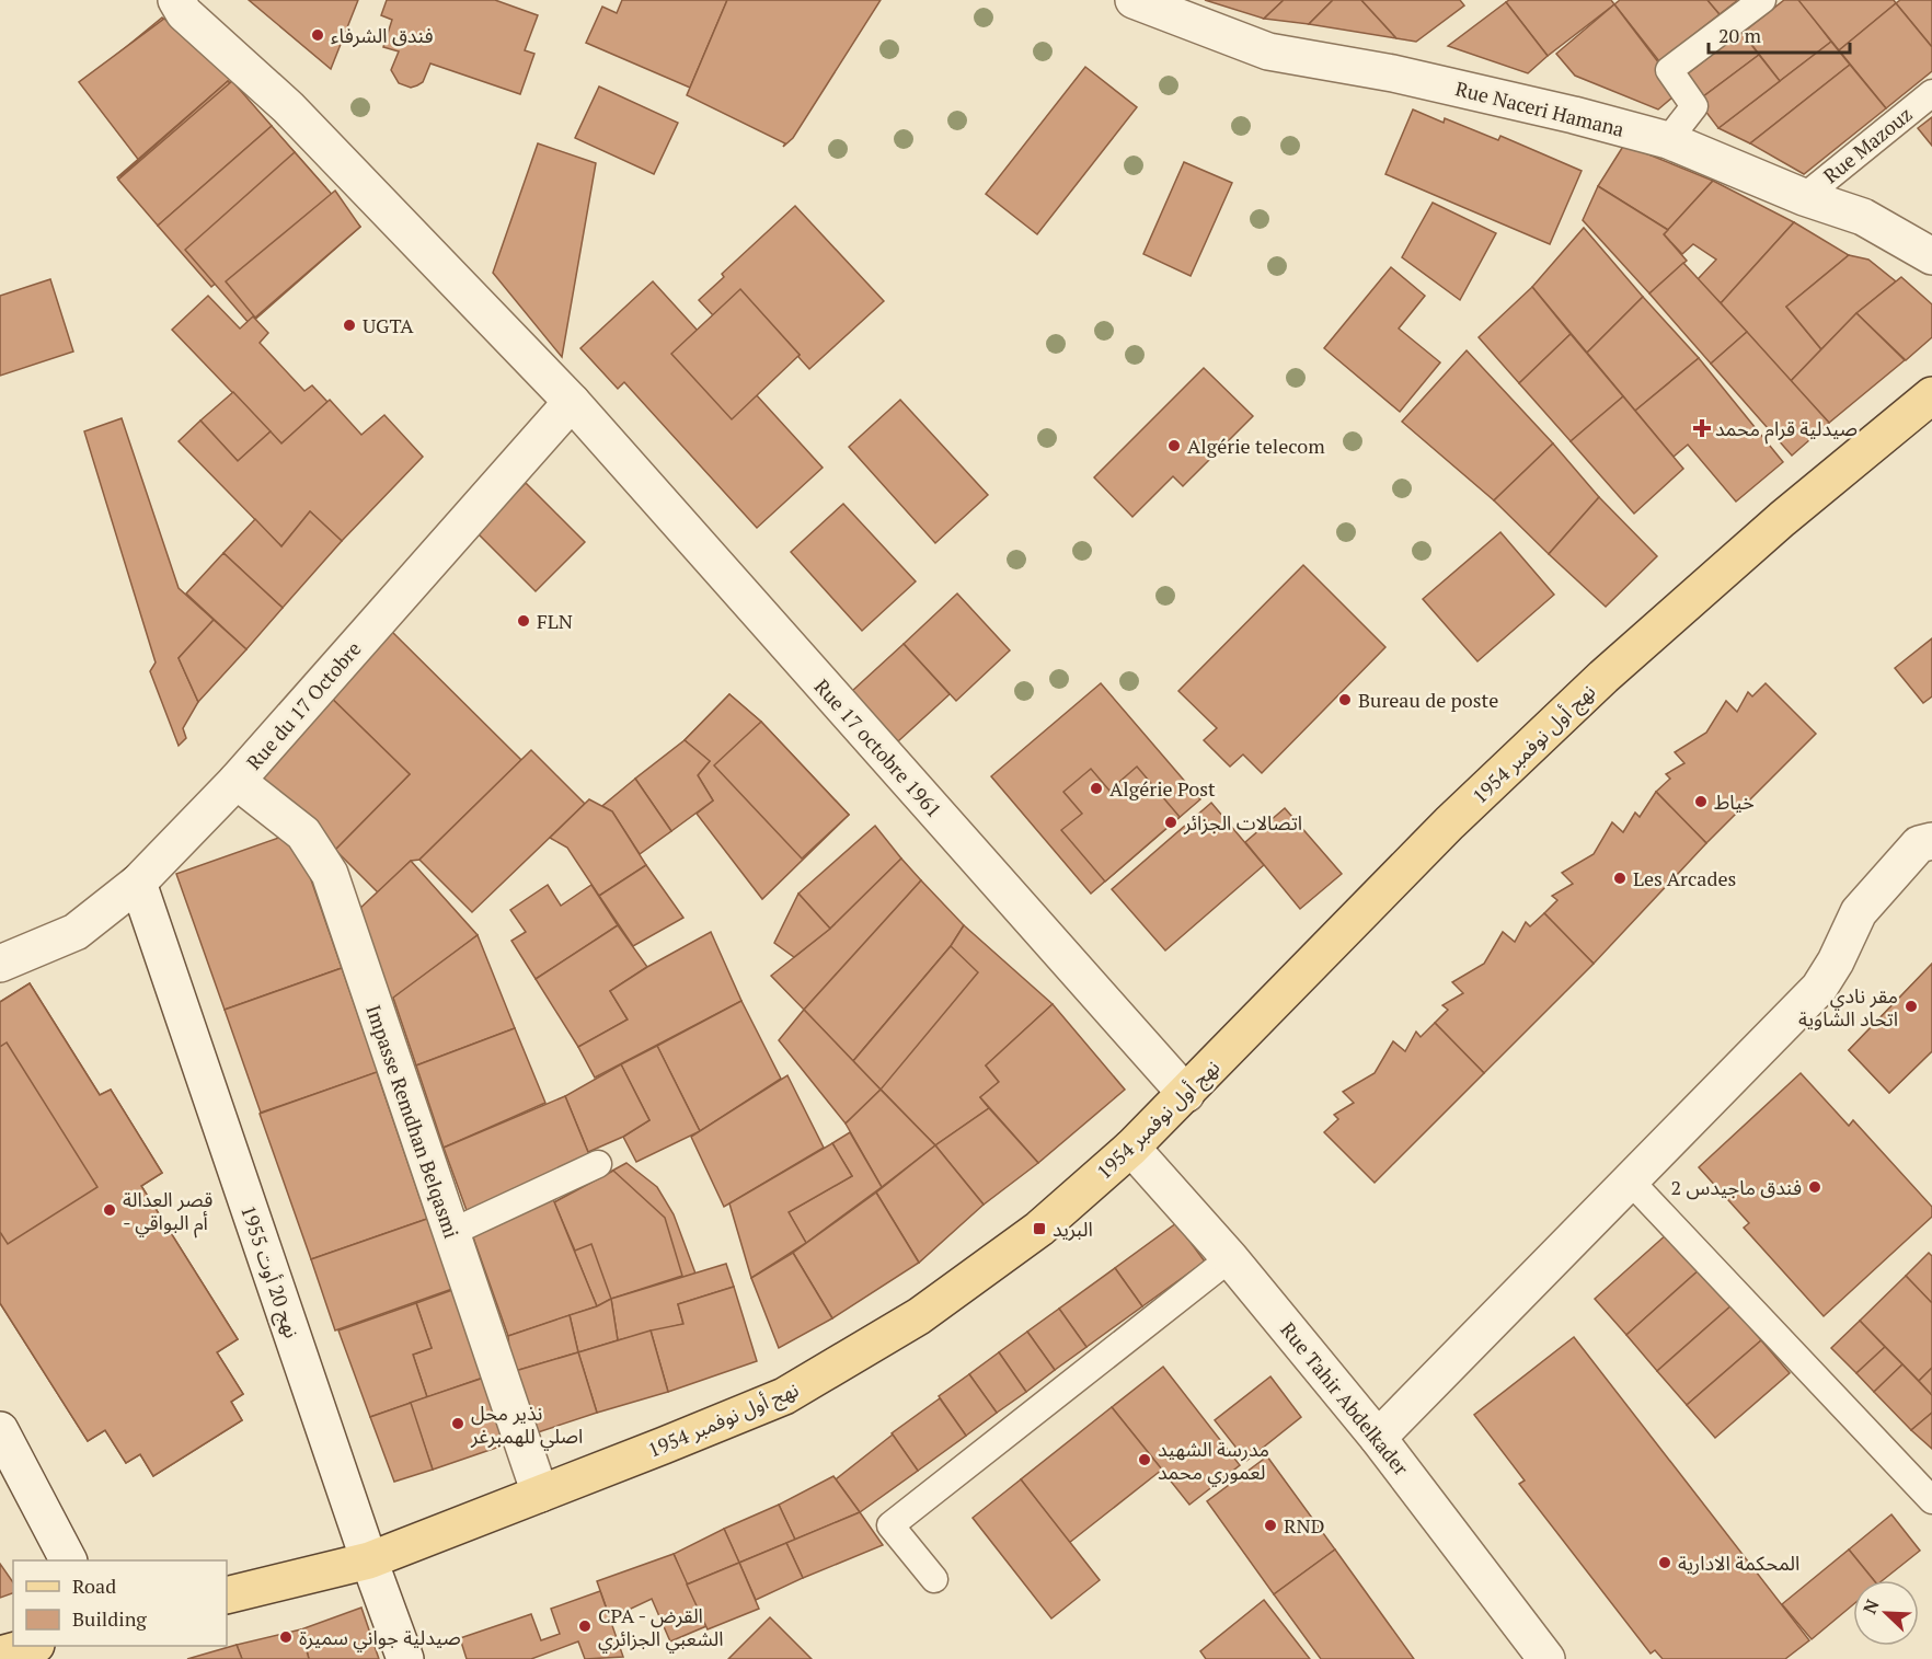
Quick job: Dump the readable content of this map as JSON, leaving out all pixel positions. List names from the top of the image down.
{
  "streets": {
    "main road": ["نهج أول نوفمبر 1954"],
    "street": [
      "Rue Naceri Hamana",
      "Rue du 17 Octobre",
      "Rue 17 octobre 1961",
      "Impasse Remdhan Belqasmi",
      "نهج 20 أوت 1955",
      "Rue Tahir Abdelkader"
    ],
    "lane": ["Rue Mazouz"]
  },
  "crossings": [
    ["Rue Naceri Hamana", "Rue Mazouz"],
    ["Rue du 17 Octobre", "Rue 17 octobre 1961"],
    ["Rue du 17 Octobre", "Impasse Remdhan Belqasmi"],
    ["Rue du 17 Octobre", "نهج 20 أوت 1955"],
    ["نهج أول نوفمبر 1954", "Rue 17 octobre 1961"],
    ["نهج أول نوفمبر 1954", "Impasse Remdhan Belqasmi"],
    ["نهج أول نوفمبر 1954", "نهج 20 أوت 1955"],
    ["نهج أول نوفمبر 1954", "Rue Tahir Abdelkader"]
  ],
  "places": {
    "other": [
      "فندق الشرفاء",
      "UGTA",
      "Algérie telecom",
      "FLN",
      "Bureau de poste",
      "Algérie Post",
      "خياط",
      "اتصالات الجزائر",
      "Les Arcades",
      "مقر نادي اتحاد الشاوية",
      "فندق ماجيدس 2",
      "قصر العدالة - أم البواقي",
      "نذير محل اصلي للهمبرغر",
      "مدرسة الشهيد لعموري محمد",
      "RND",
      "المحكمة الادارية",
      "CPA - القرض الشعبي الجزائري",
      "صيدلية جواني سميرة"
    ],
    "health": ["صيدلية قرام محمد"],
    "transit": ["البريد"]
  },
  "legend": ["Road", "Building"],
  "scale_bar": "20 m",
  "north": "top left"
}
